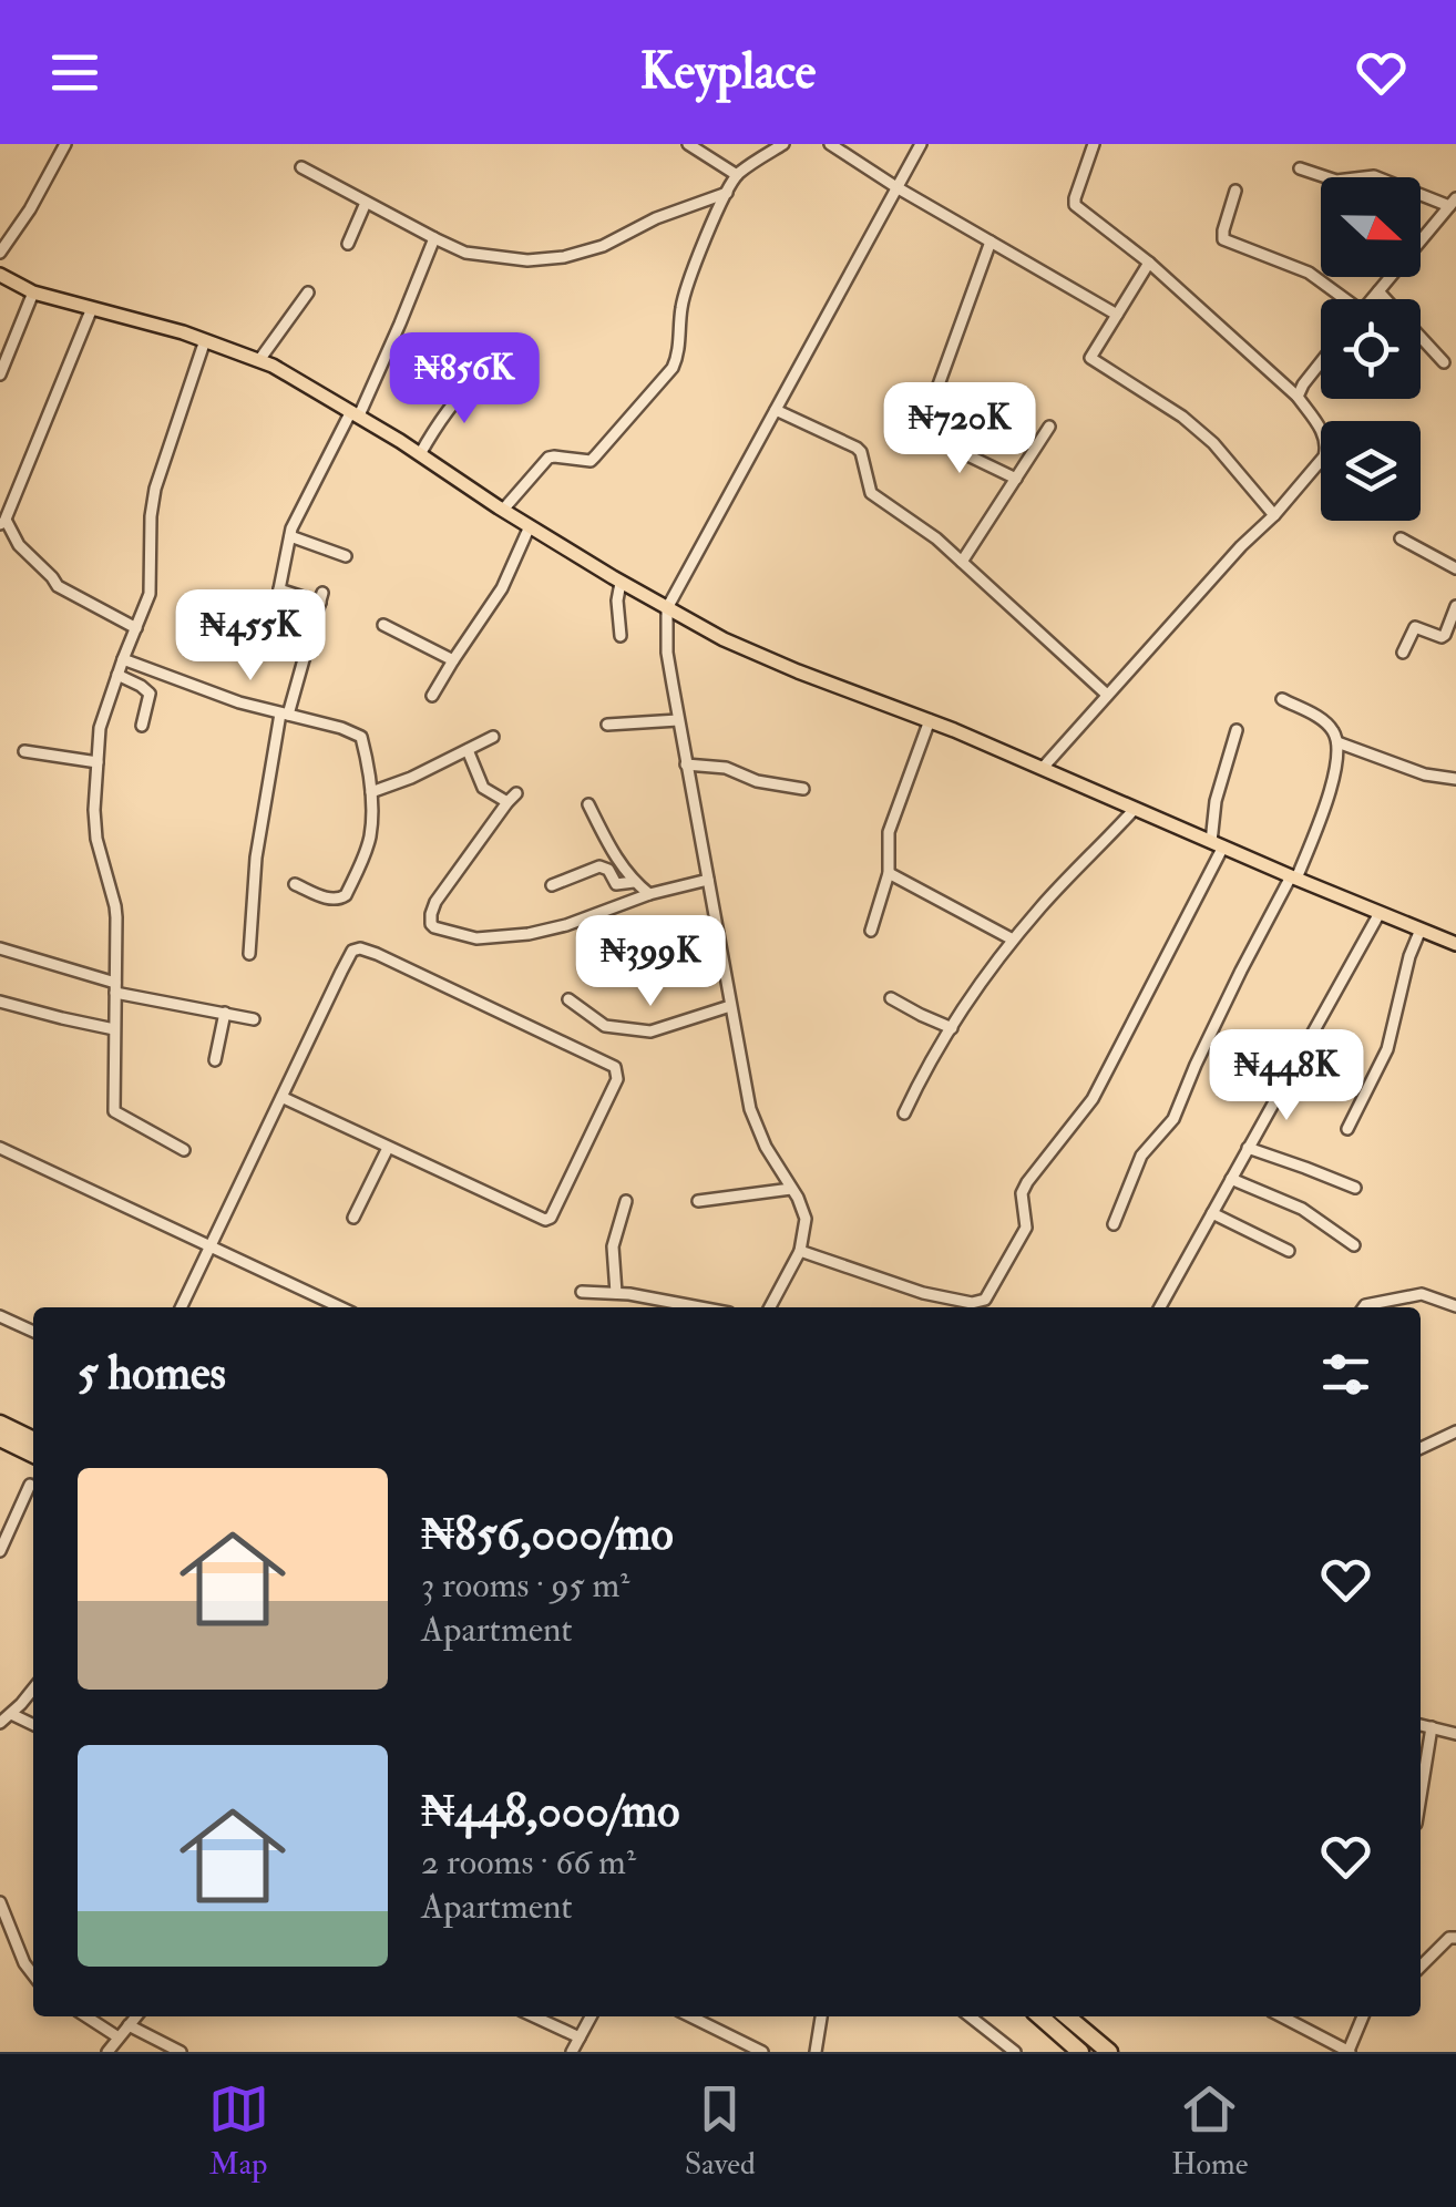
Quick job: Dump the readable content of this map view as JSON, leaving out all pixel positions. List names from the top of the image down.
{
  "north": "right",
  "page": {
    "header": "Keyplace",
    "price": [
      "₦856K",
      "₦720K",
      "₦455K",
      "₦399K",
      "₦448K"
    ],
    "heading": "5 homes",
    "list": [
      {
        "name": "₦856,000/mo",
        "note": "3 rooms · 95 m² · Apartment"
      },
      {
        "name": "₦448,000/mo",
        "note": "2 rooms · 66 m² · Apartment"
      }
    ],
    "tabs": ["Map", "Saved", "Home"]
  }
}
